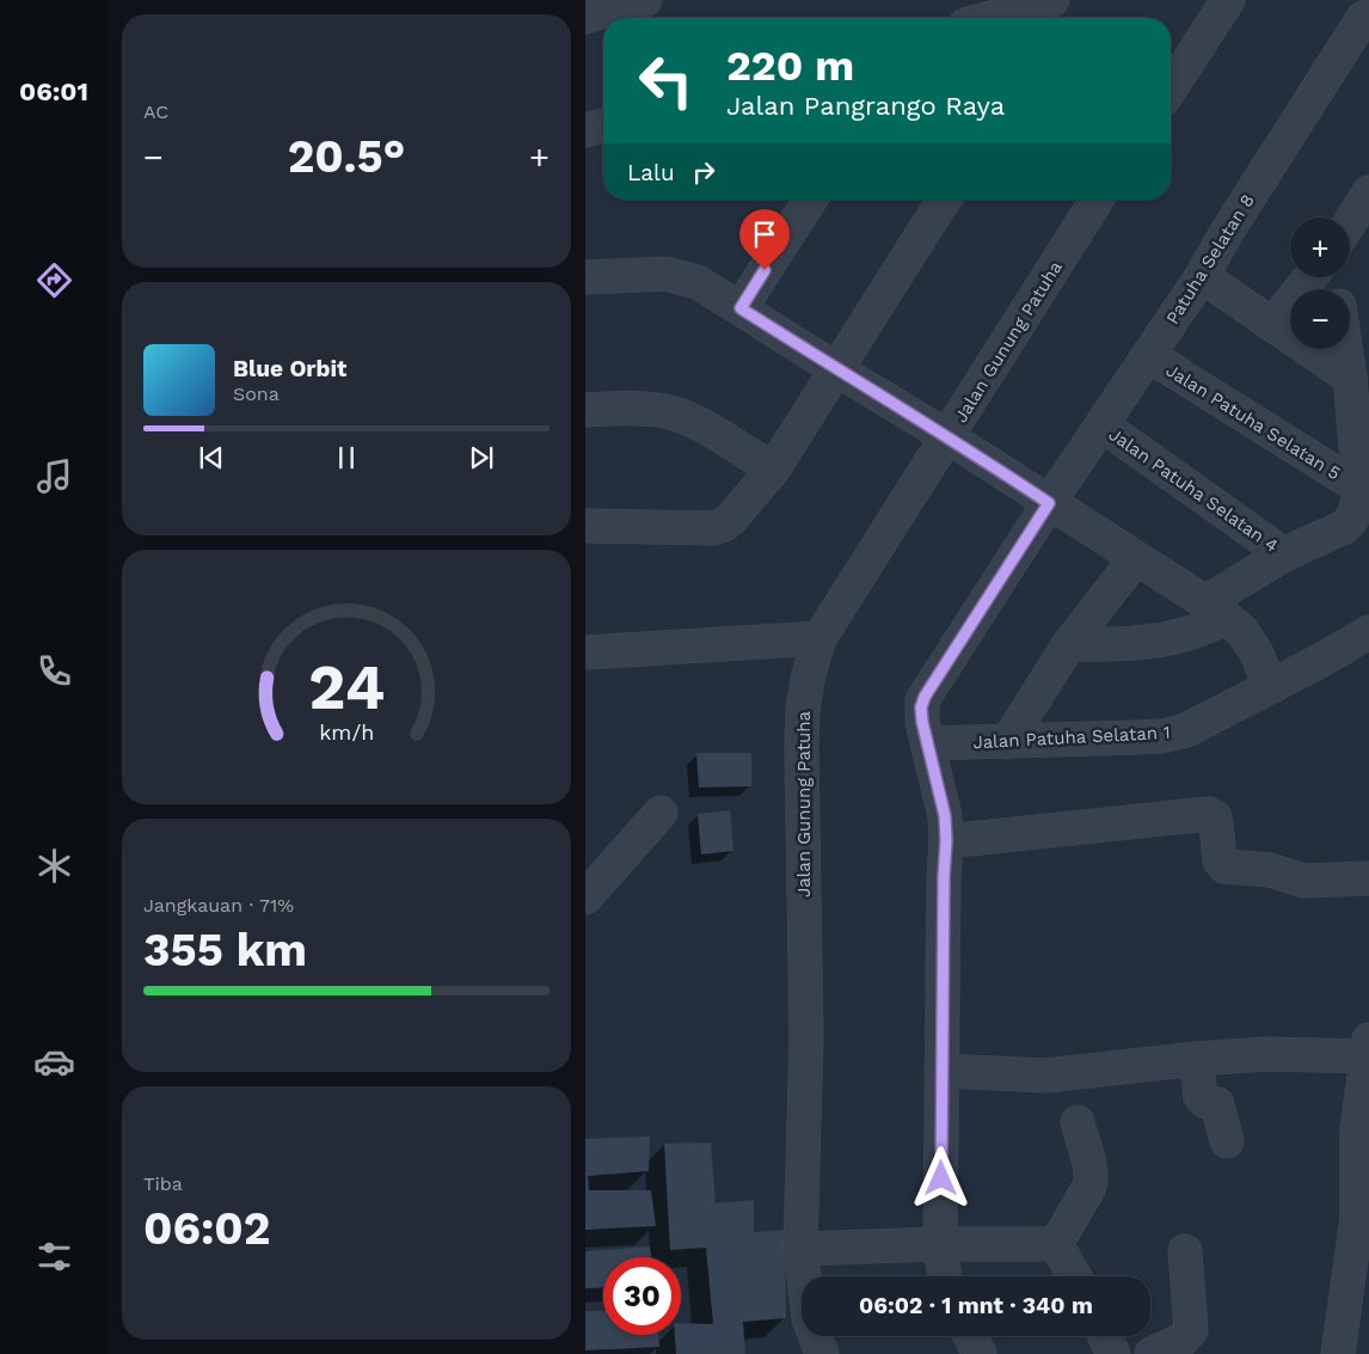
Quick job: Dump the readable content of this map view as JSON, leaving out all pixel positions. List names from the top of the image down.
{
  "streets": {
    "street": [
      "Patuha Selatan 8",
      "Jalan Gunung Patuha",
      "Jalan Patuha Selatan 5",
      "Jalan Patuha Selatan 4",
      "Jalan Patuha Selatan 1"
    ]
  },
  "crossings": [
    ["Patuha Selatan 8", "Jalan Patuha Selatan 5"],
    ["Patuha Selatan 8", "Jalan Patuha Selatan 4"],
    ["Patuha Selatan 8", "Jalan Patuha Selatan 1"]
  ],
  "page": {
    "tabs": "06:01",
    "tile": [
      "AC",
      ["Jangkauan · 71%", "355 km"],
      ["Tiba", "06:02"]
    ],
    "turn": ["220 m", "Jalan Pangrango Raya"],
    "heat": ["−", "20.5°", "+"],
    "then": "Lalu",
    "map_buttons": ["+", "−"],
    "song": ["Blue Orbit", "Sona"],
    "limit": "30",
    "trip": "06:02 · 1 mnt · 340 m",
    "gauge": ["24", "km/h"]
  }
}
